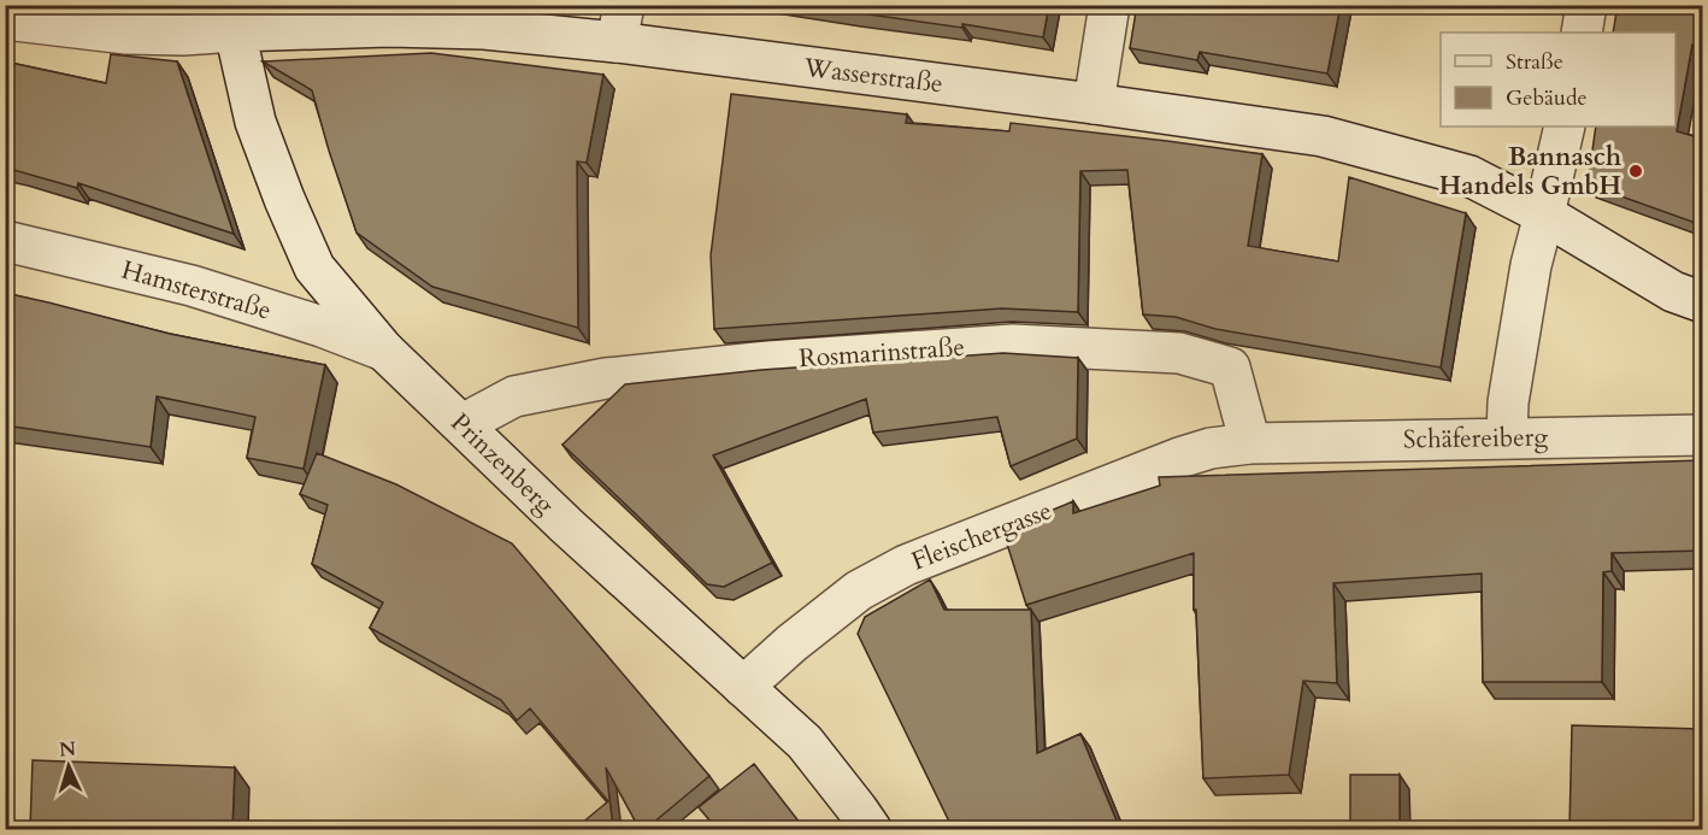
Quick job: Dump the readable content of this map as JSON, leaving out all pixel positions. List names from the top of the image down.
{
  "streets": {
    "street": [
      "Wasserstraße",
      "Hamsterstraße",
      "Rosmarinstraße",
      "Schäfereiberg",
      "Prinzenberg",
      "Fleischergasse"
    ]
  },
  "crossings": [
    ["Wasserstraße", "Prinzenberg"],
    ["Hamsterstraße", "Prinzenberg"],
    ["Rosmarinstraße", "Schäfereiberg"],
    ["Rosmarinstraße", "Prinzenberg"],
    ["Rosmarinstraße", "Fleischergasse"],
    ["Schäfereiberg", "Fleischergasse"],
    ["Prinzenberg", "Fleischergasse"]
  ],
  "places": ["Bannasch Handels GmbH"],
  "legend": ["Straße", "Gebäude"],
  "north": "top"
}
